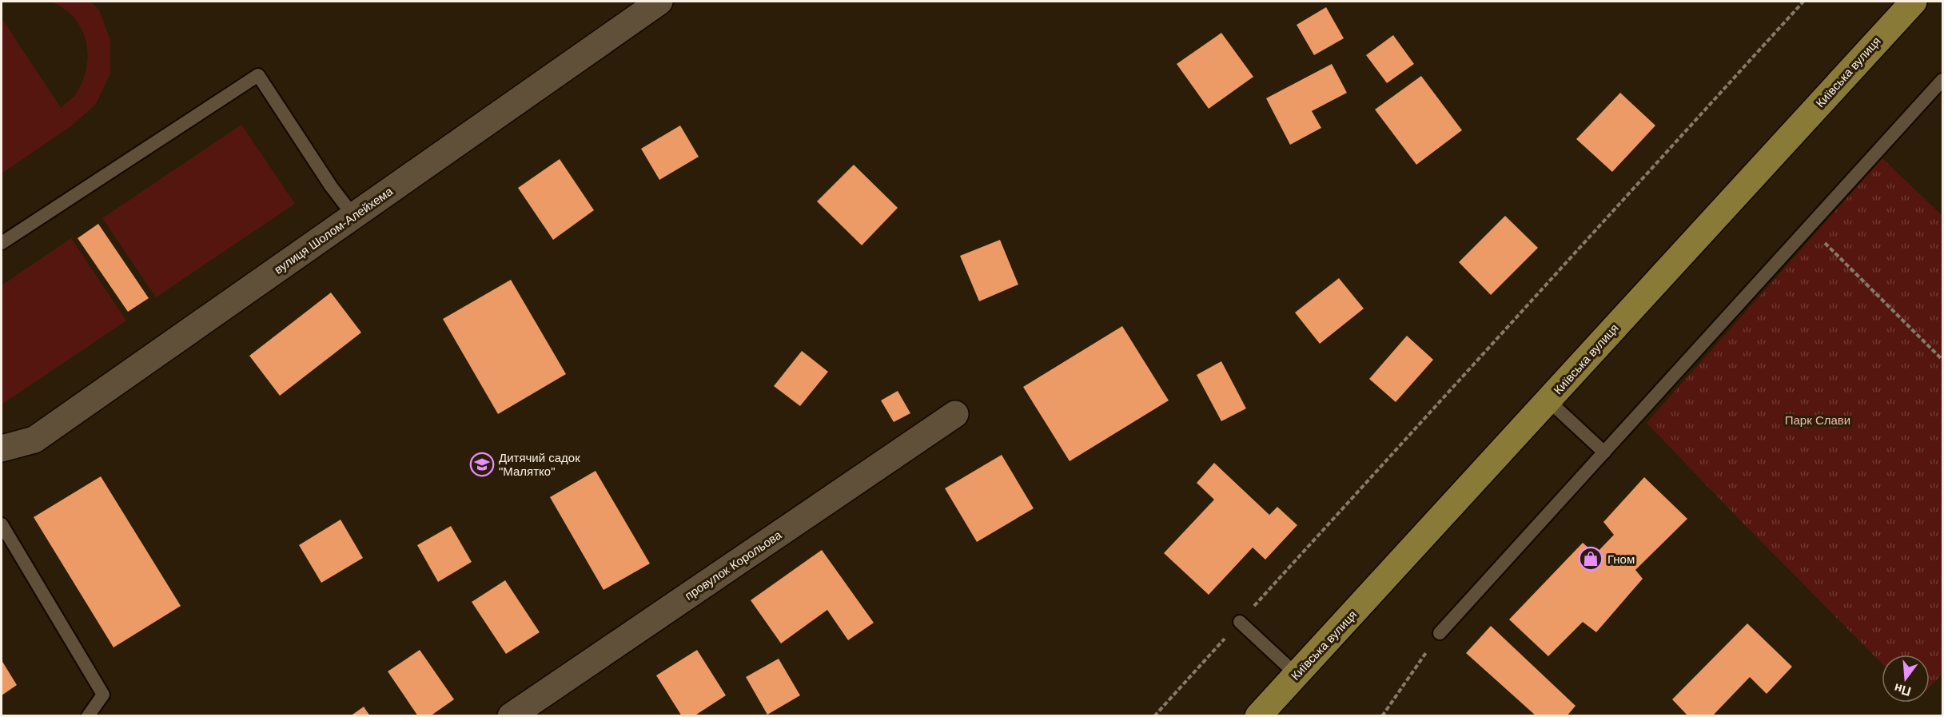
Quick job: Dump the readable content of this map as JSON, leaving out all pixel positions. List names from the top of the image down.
{
  "streets": {
    "main road": ["Київська вулиця"],
    "street": ["вулиця Шолом-Алейхема", "провулок Корольова"]
  },
  "parks": ["Парк Слави"],
  "places": {
    "school or university": ["Дитячий садок \"Малятко\""],
    "shop": ["Гном"]
  },
  "north": "bottom"
}
